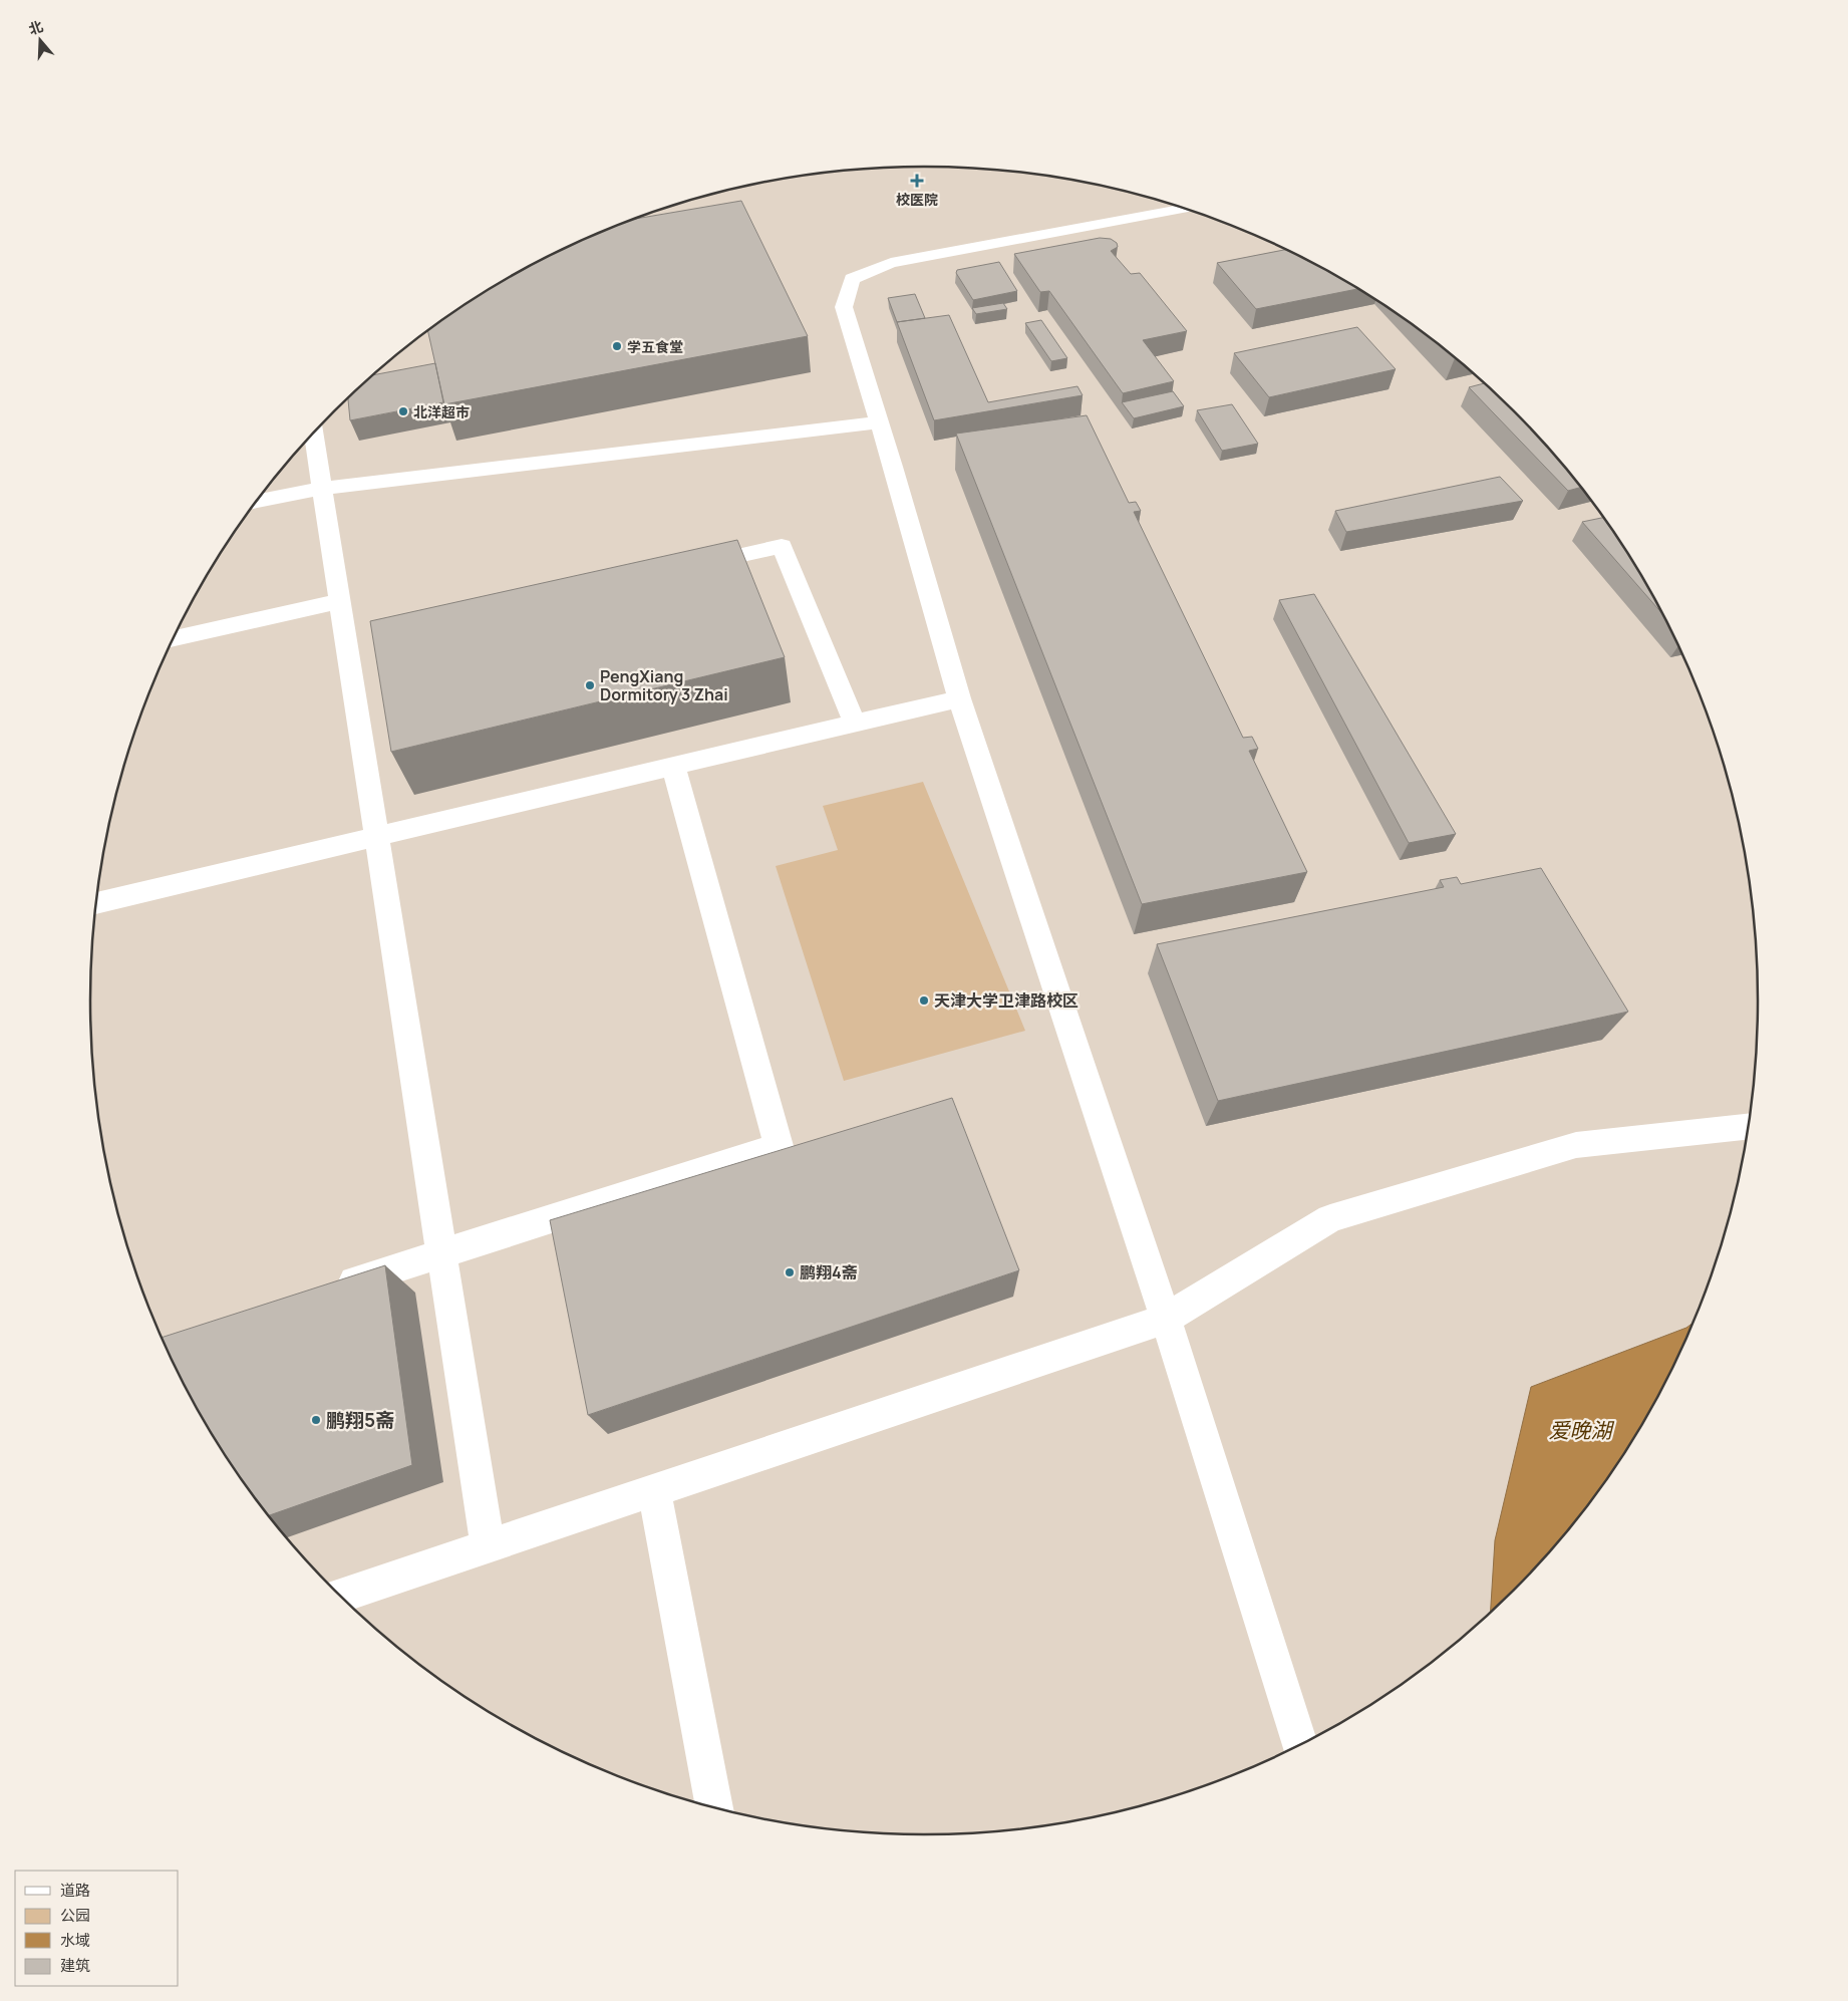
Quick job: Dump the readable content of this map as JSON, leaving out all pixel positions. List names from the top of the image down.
{
  "water": ["爱晚湖"],
  "places": {
    "health": ["校医院"],
    "other": [
      "学五食堂",
      "北洋超市",
      "PengXiang Dormitory 3 Zhai",
      "天津大学卫津路校区",
      "鹏翔4斋",
      "鹏翔5斋"
    ]
  },
  "legend": [
    "道路",
    "公园",
    "水域",
    "建筑"
  ],
  "north": "top"
}
